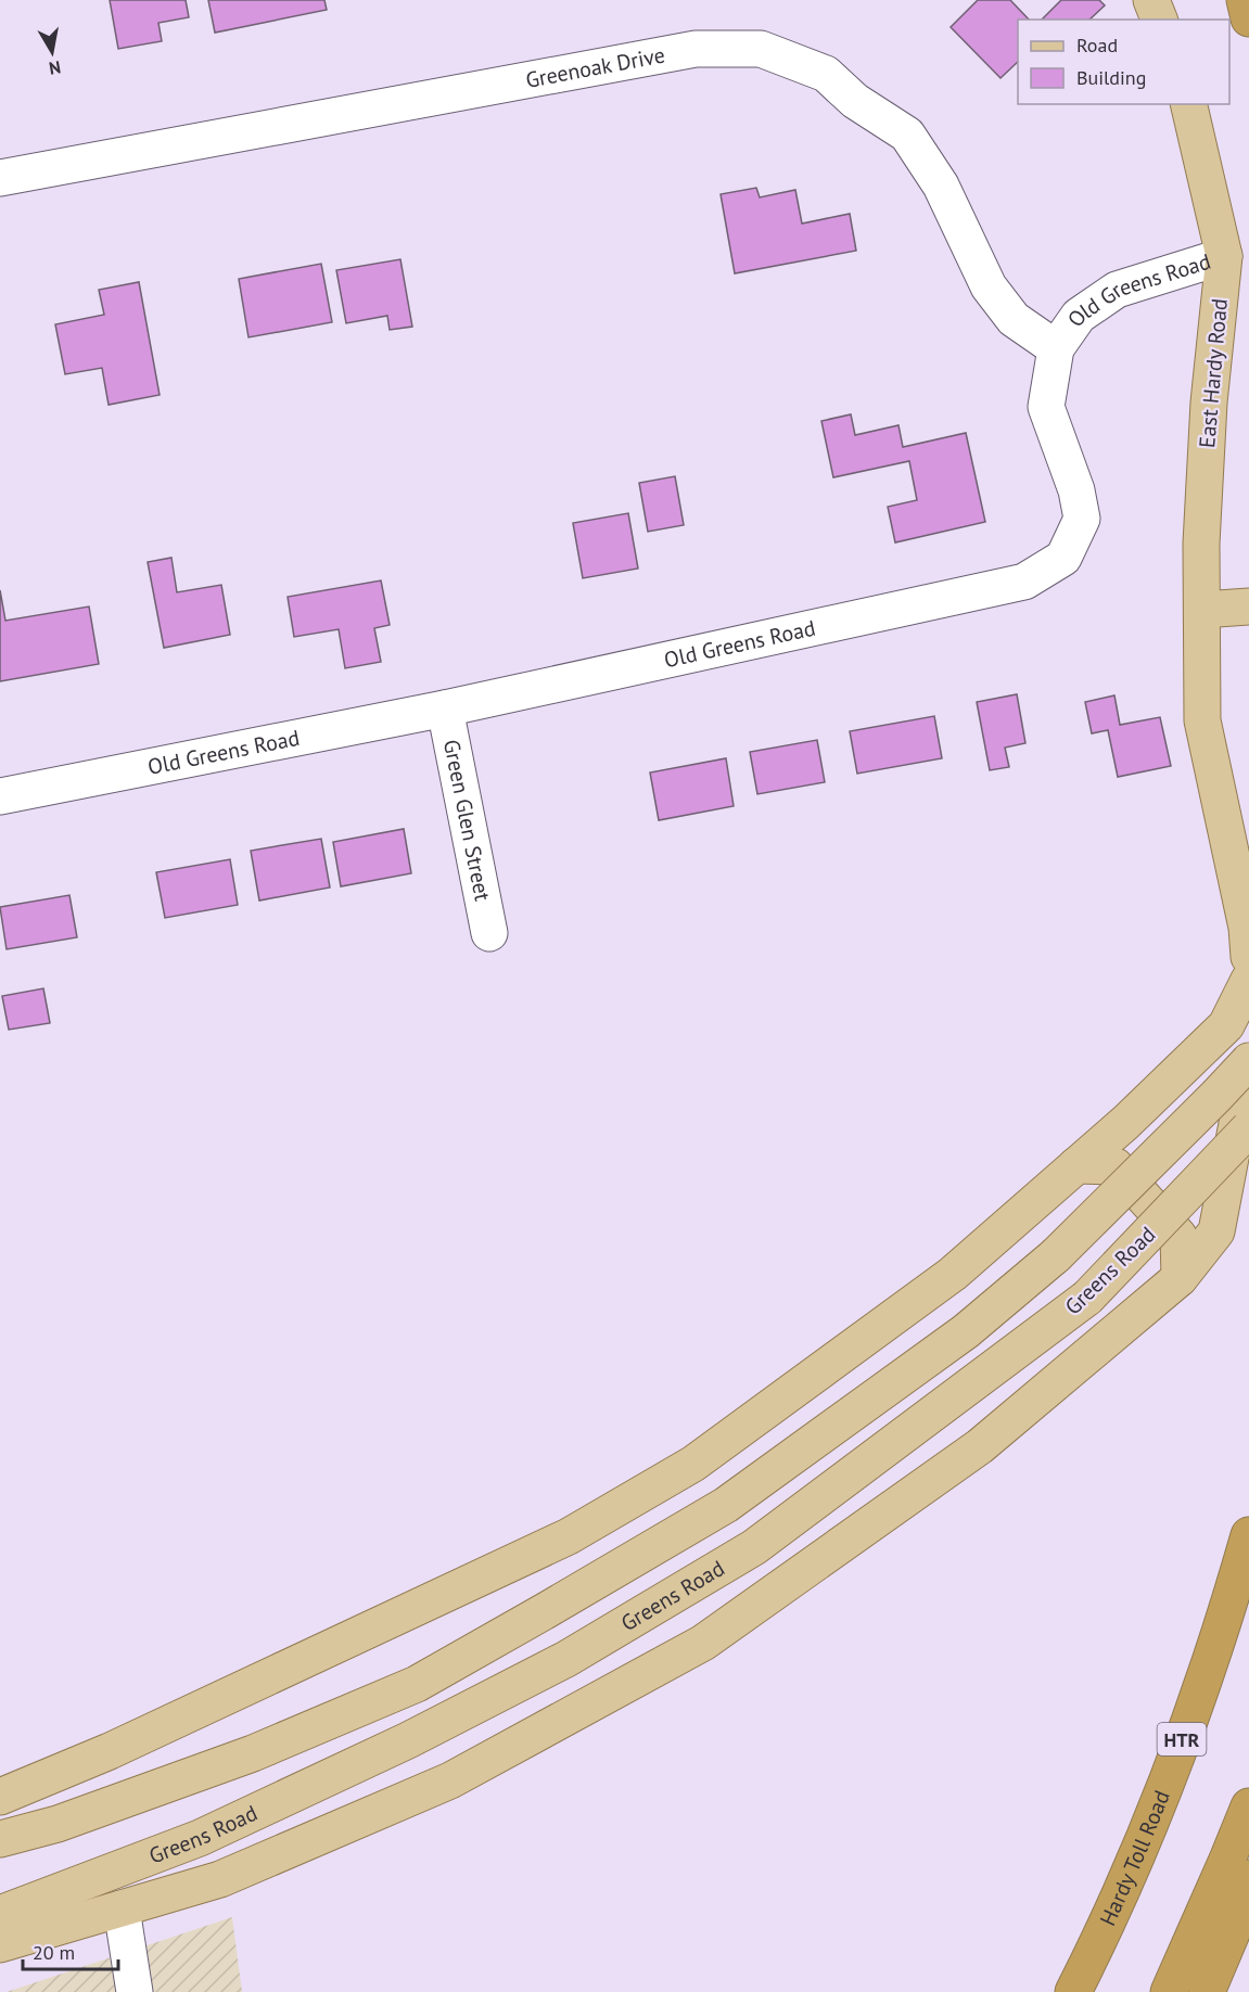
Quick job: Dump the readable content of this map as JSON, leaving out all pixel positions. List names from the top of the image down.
{
  "streets": {
    "highway": ["HTR", "Hardy Toll Road"],
    "main road": ["East Hardy Road", "Greens Road"],
    "street": ["Greenoak Drive", "Old Greens Road", "Green Glen Street"]
  },
  "crossings": [
    ["Greenoak Drive", "Old Greens Road"],
    ["Old Greens Road", "East Hardy Road"],
    ["Old Greens Road", "Green Glen Street"]
  ],
  "legend": ["Road", "Building"],
  "scale_bar": "20 m",
  "north": "bottom"
}
